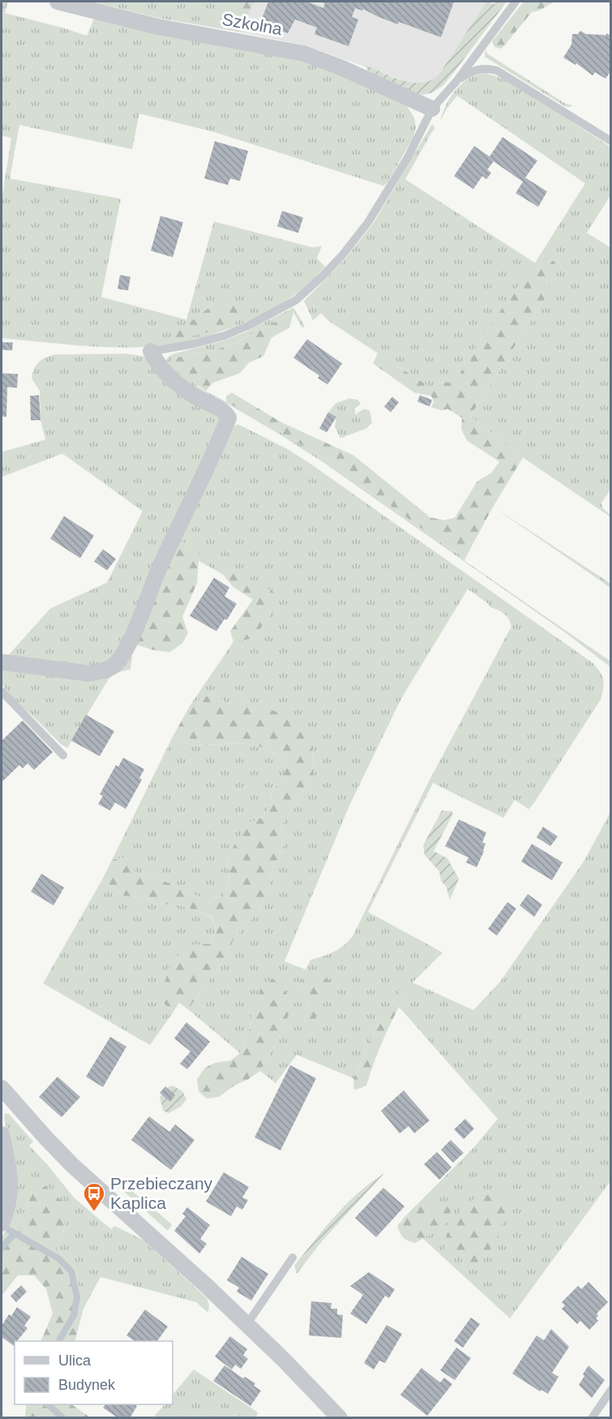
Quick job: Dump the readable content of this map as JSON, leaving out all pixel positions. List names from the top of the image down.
{
  "streets": {
    "street": ["Szkolna"]
  },
  "places": {
    "bus stop": ["Przebieczany Kaplica"]
  },
  "legend": ["Ulica", "Budynek"]
}
